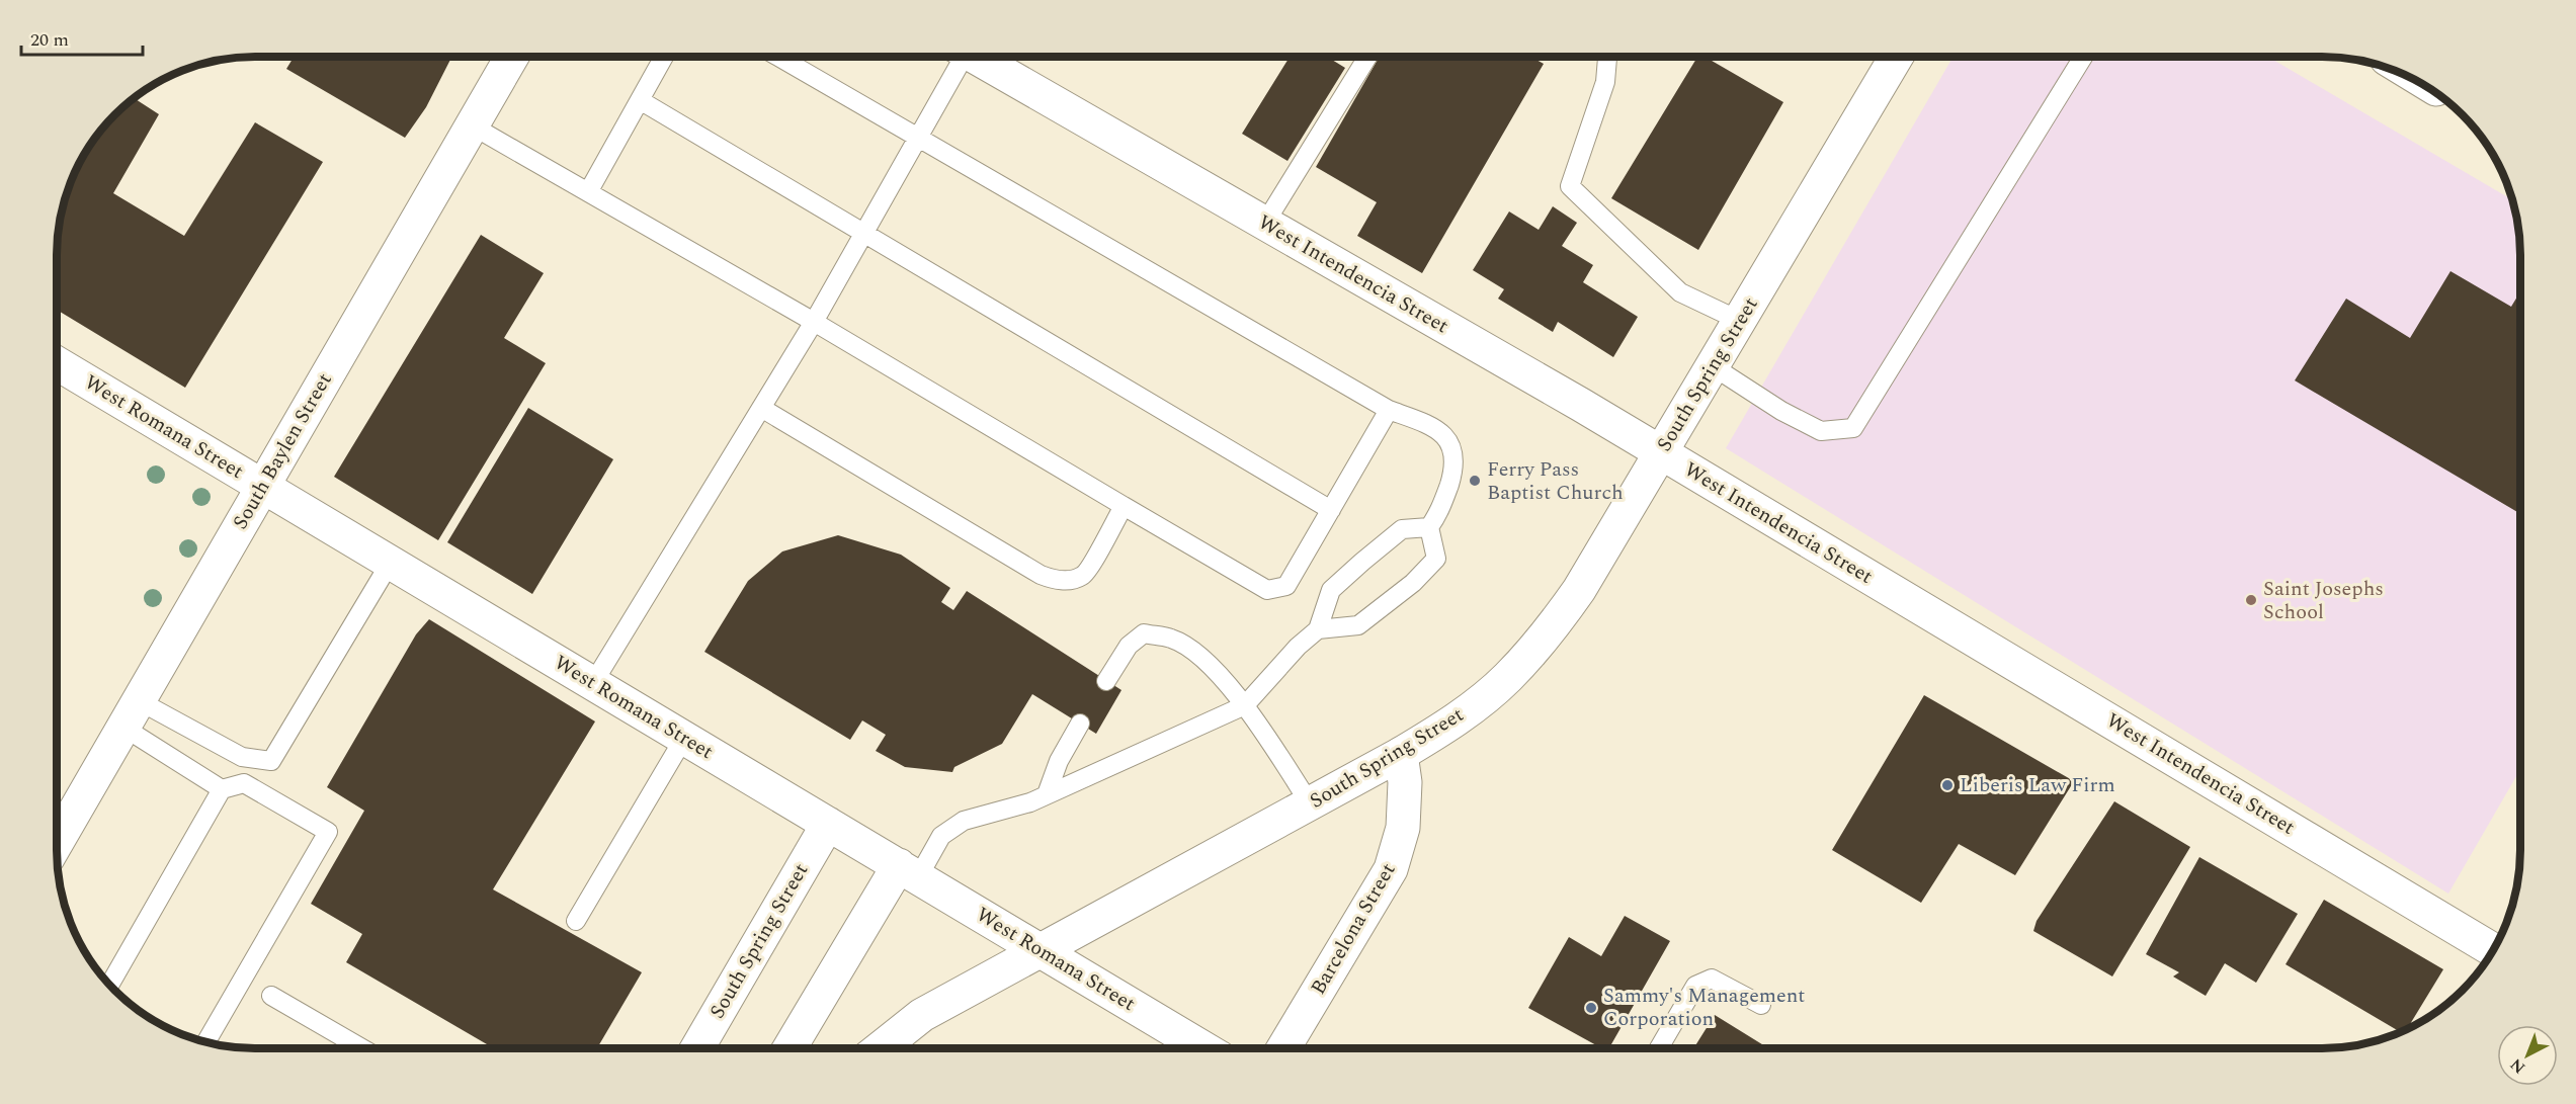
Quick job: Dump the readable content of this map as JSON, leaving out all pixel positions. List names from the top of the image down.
{
  "streets": {
    "street": [
      "West Intendencia Street",
      "South Spring Street",
      "West Romana Street",
      "South Baylen Street",
      "Barcelona Street"
    ]
  },
  "crossings": [
    ["West Intendencia Street", "South Spring Street"],
    ["South Spring Street", "West Romana Street"],
    ["South Spring Street", "Barcelona Street"],
    ["West Romana Street", "South Baylen Street"]
  ],
  "places": [
    "Ferry Pass Baptist Church",
    "Saint Josephs School",
    "Liberis Law Firm",
    "Sammy's Management Corporation"
  ],
  "scale_bar": "20 m",
  "north": "bottom left"
}
